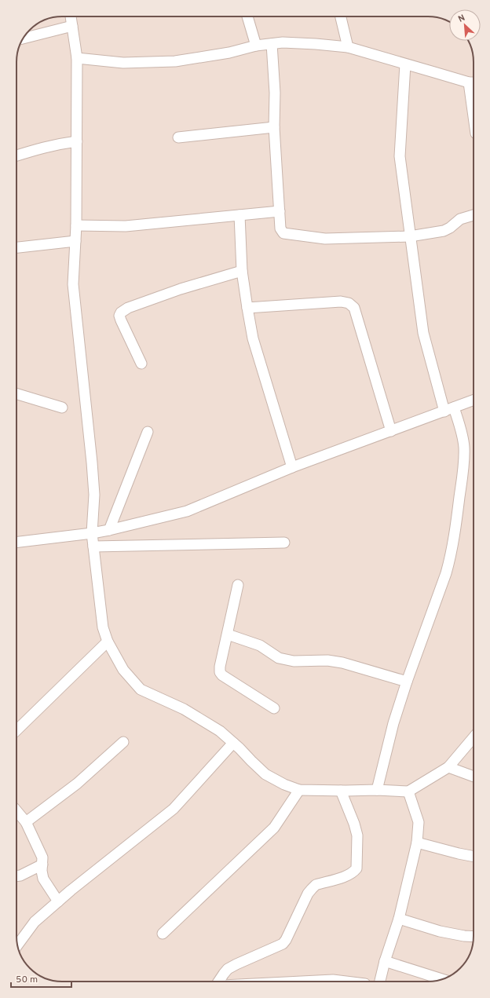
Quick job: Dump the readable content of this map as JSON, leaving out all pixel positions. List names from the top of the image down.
{
  "scale_bar": "50 m",
  "north": "top left"
}
